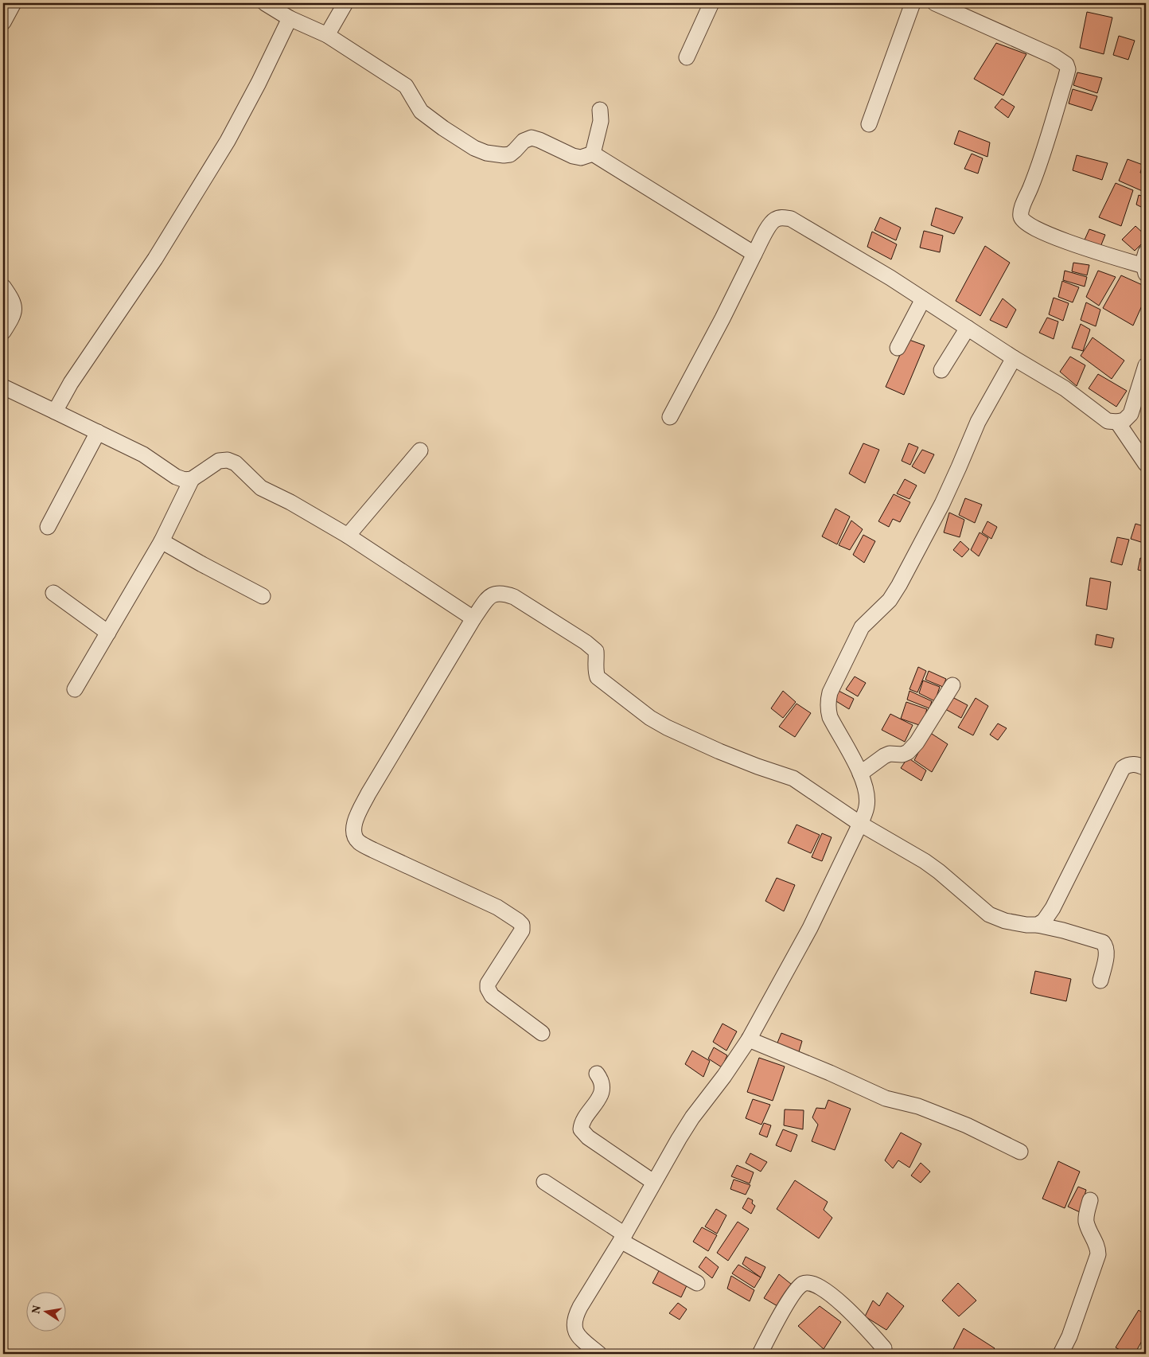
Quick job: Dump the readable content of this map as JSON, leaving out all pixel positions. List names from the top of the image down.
{
  "north": "left"
}
